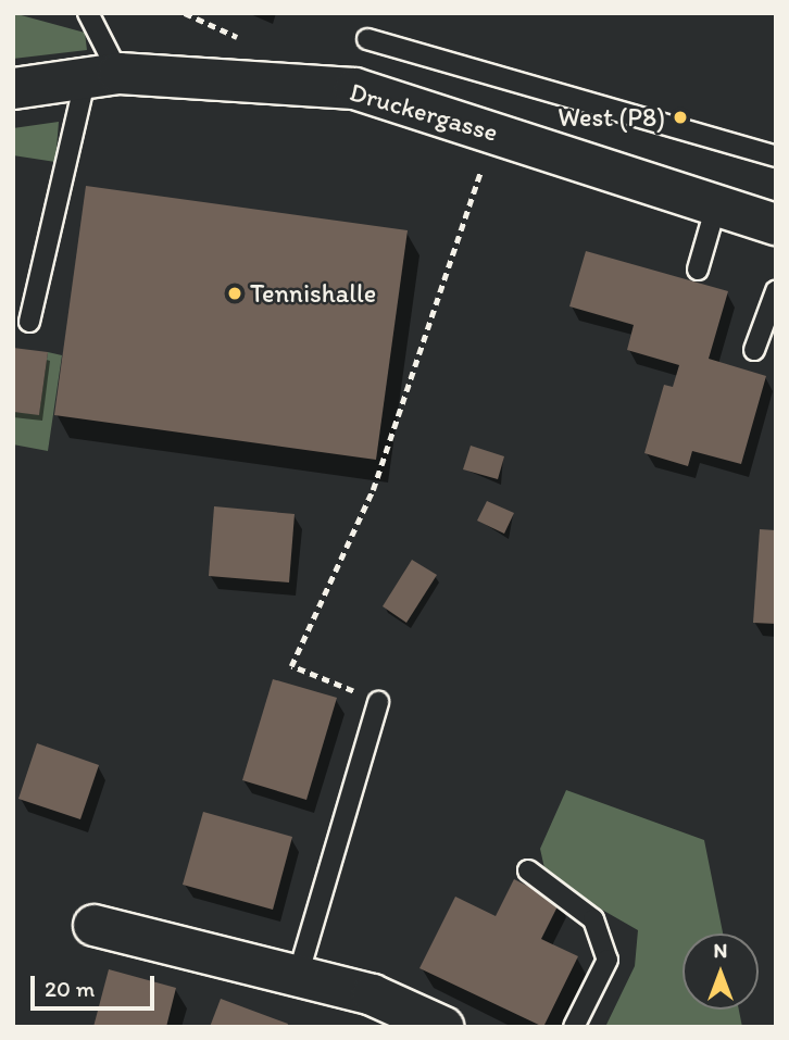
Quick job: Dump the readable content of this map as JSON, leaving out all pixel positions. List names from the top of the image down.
{
  "streets": {
    "street": ["Druckergasse"]
  },
  "places": ["West (P8)", "Tennishalle"],
  "scale_bar": "20 m",
  "north": "top"
}
